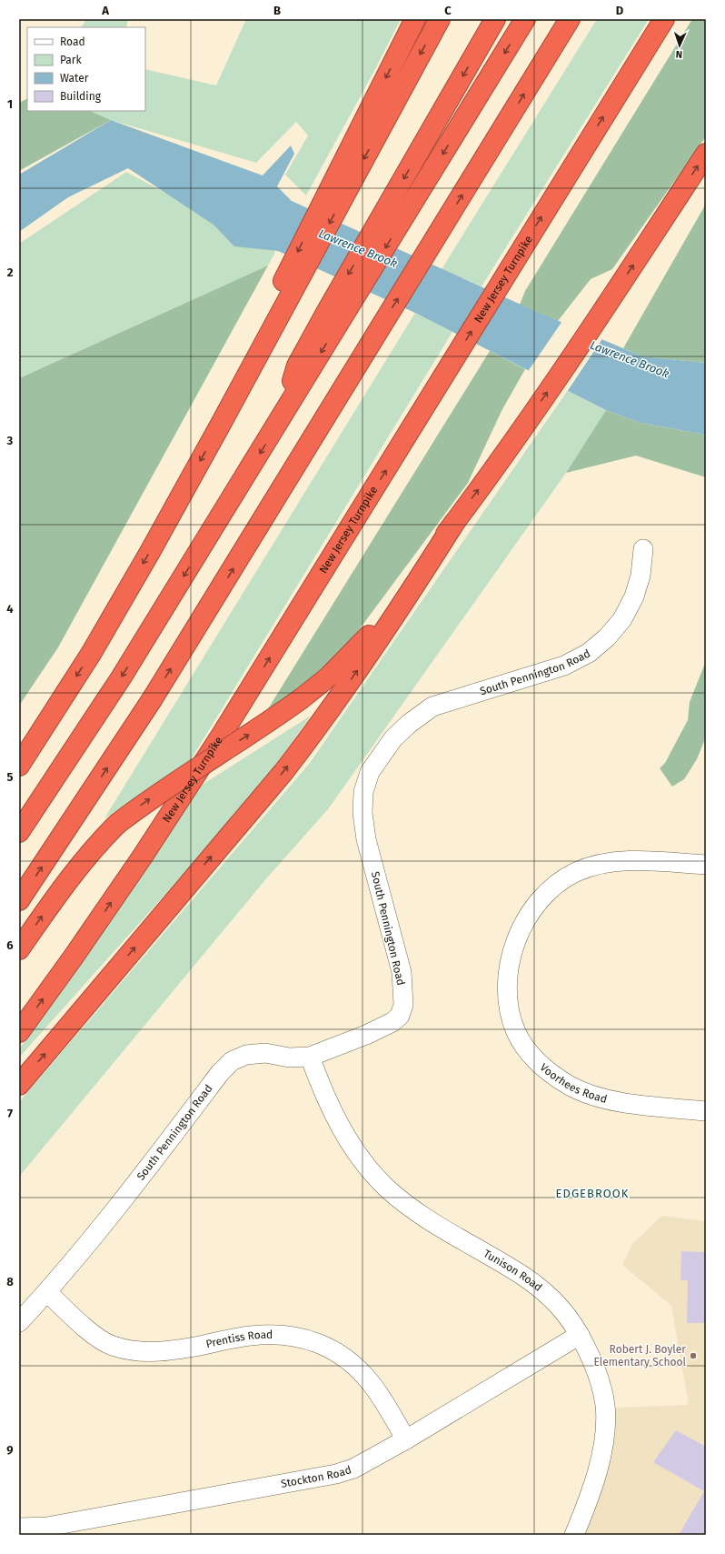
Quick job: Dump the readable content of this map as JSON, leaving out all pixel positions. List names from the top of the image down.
{
  "streets": {
    "highway": ["New Jersey Turnpike"],
    "street": [
      "South Pennington Road",
      "Voorhees Road",
      "Tunison Road",
      "Prentiss Road",
      "Stockton Road"
    ]
  },
  "crossings": [
    ["South Pennington Road", "Tunison Road"],
    ["South Pennington Road", "Prentiss Road"],
    ["Tunison Road", "Stockton Road"],
    ["Prentiss Road", "Stockton Road"]
  ],
  "districts": ["EDGEBROOK"],
  "water": ["Lawrence Brook"],
  "places": ["Robert J. Boyler Elementary School"],
  "legend": [
    "Road",
    "Park",
    "Water",
    "Building"
  ],
  "north": "bottom",
  "grid": {
    "columns": [
      "A",
      "B",
      "C",
      "D"
    ],
    "rows": [
      "1",
      "2",
      "3",
      "4",
      "5",
      "6",
      "7",
      "8",
      "9"
    ]
  }
}
